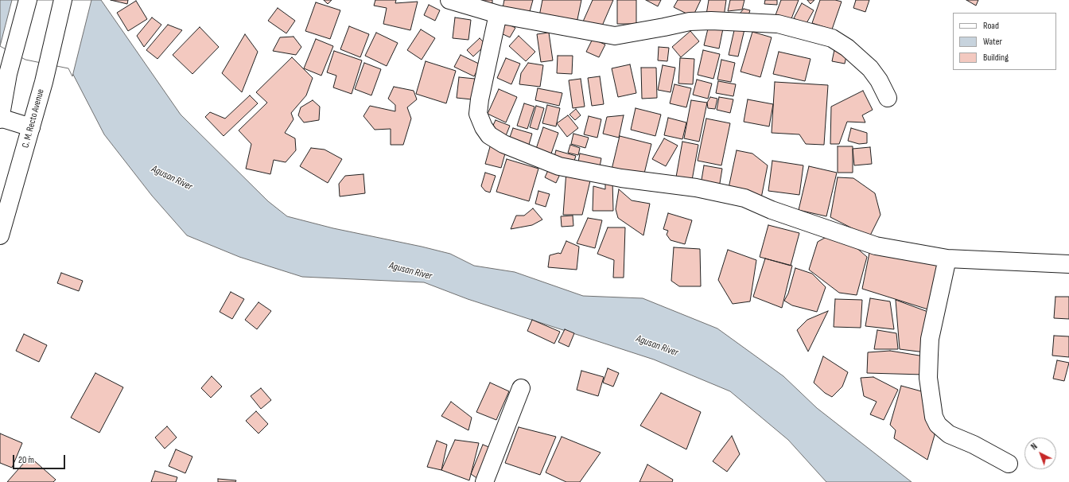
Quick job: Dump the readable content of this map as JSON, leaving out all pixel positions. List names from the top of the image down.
{
  "streets": {
    "main road": ["C. M. Recto Avenue"]
  },
  "water": ["Agusan River"],
  "legend": ["Road", "Water", "Building"],
  "scale_bar": "20 m",
  "north": "top left"
}
